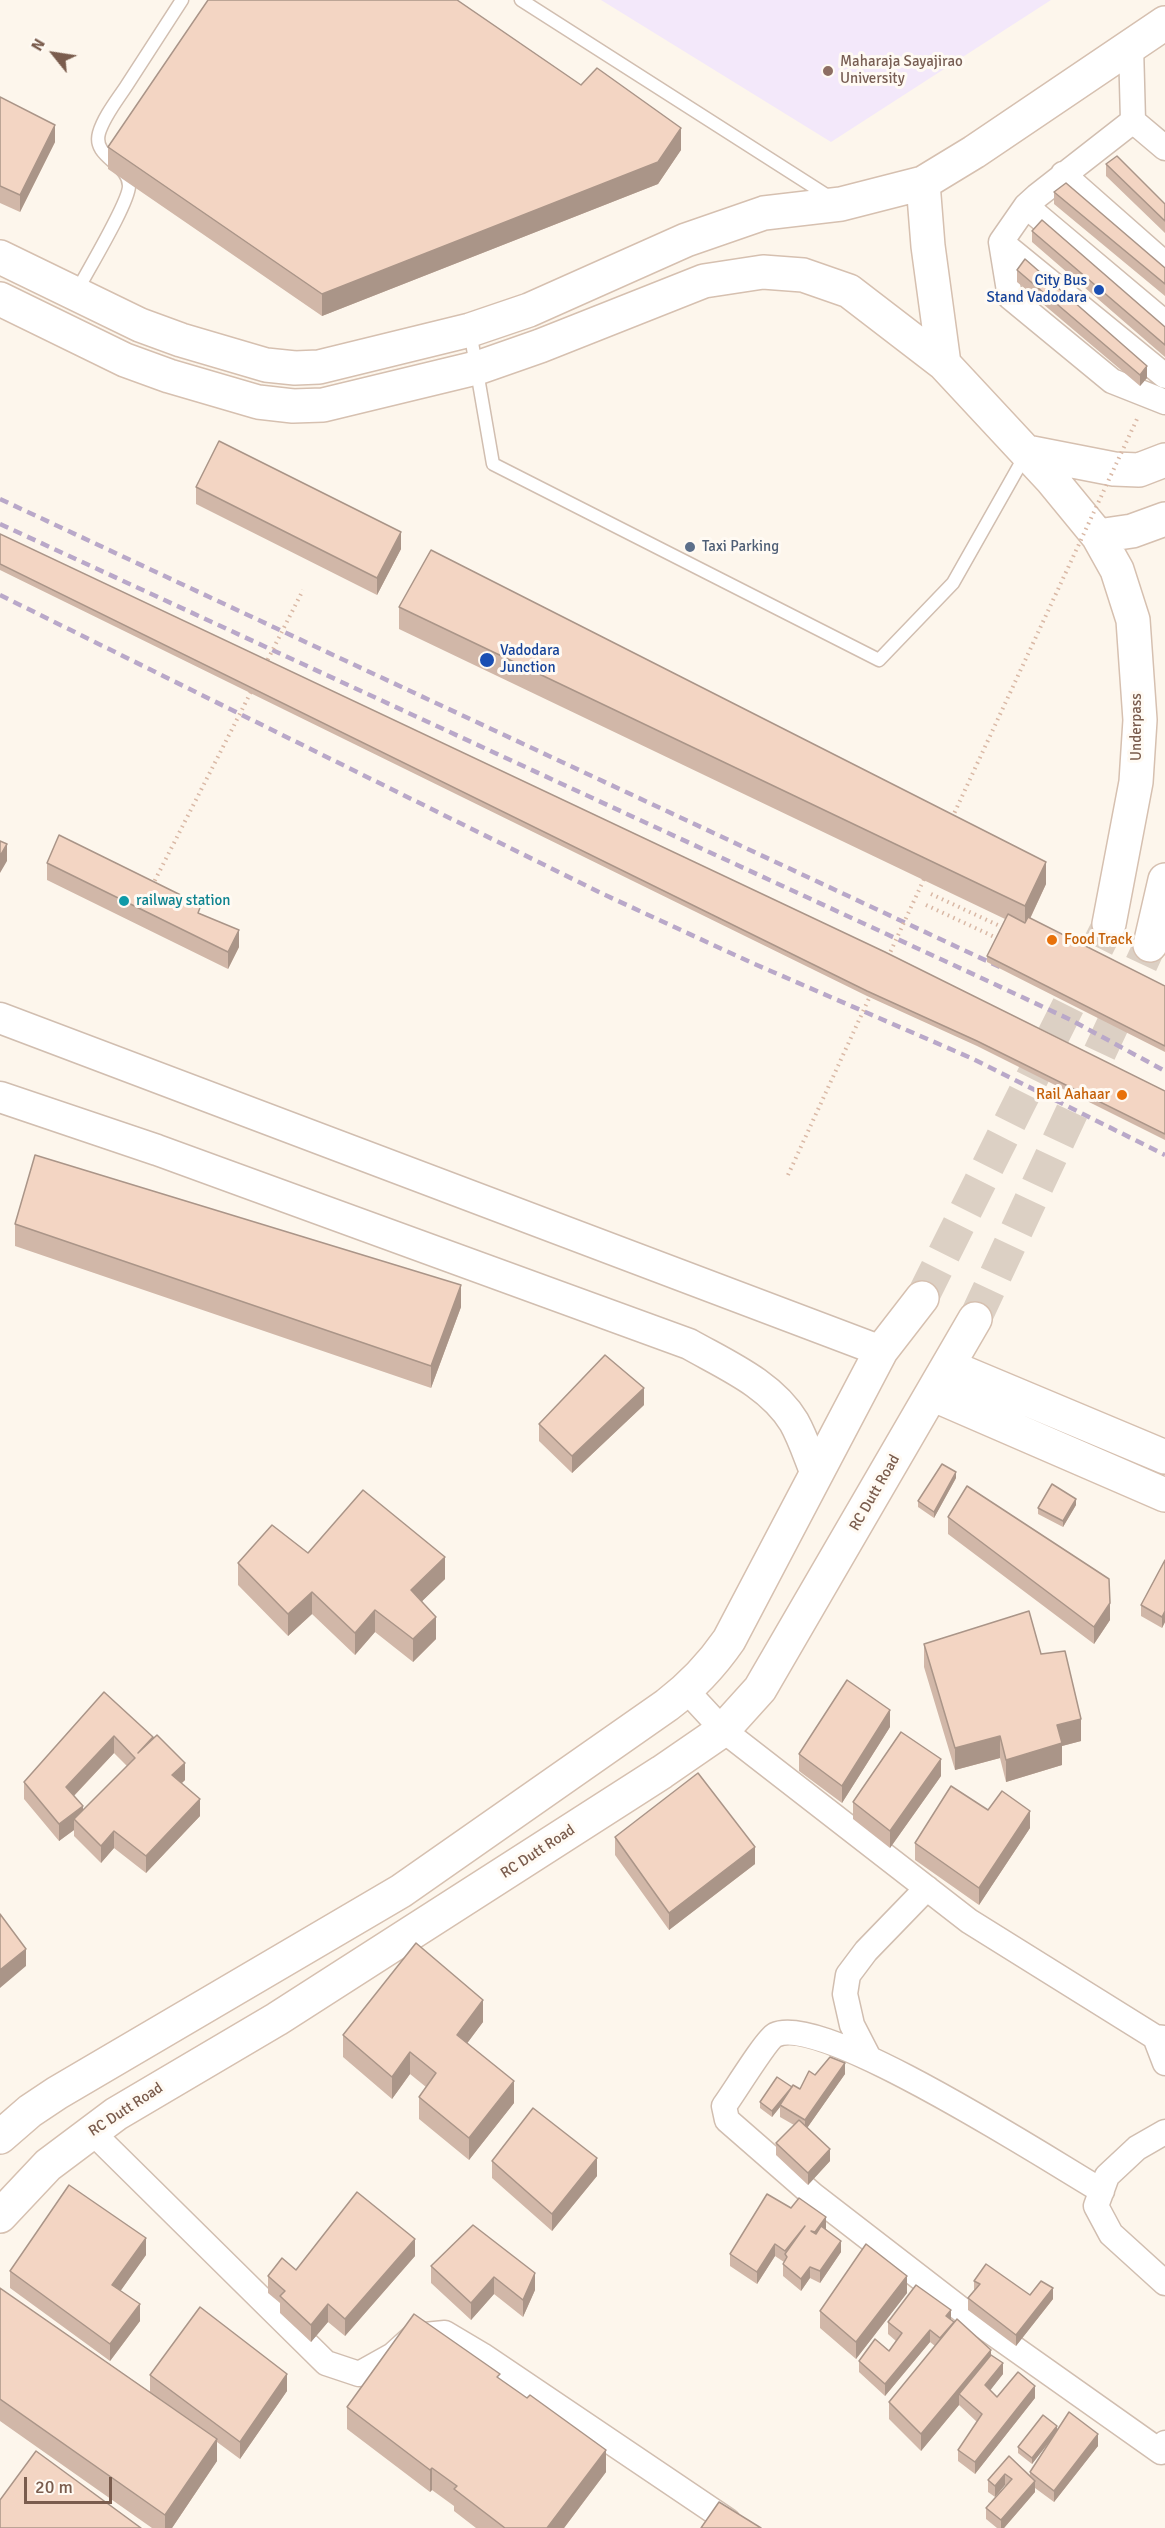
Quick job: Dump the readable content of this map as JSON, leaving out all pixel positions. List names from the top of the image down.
{
  "streets": {
    "main road": ["Underpass", "RC Dutt Road"]
  },
  "places": [
    "Maharaja Sayajirao University",
    "City Bus Stand Vadodara",
    "Taxi Parking",
    "Vadodara Junction",
    "railway station",
    "Food Track",
    "Rail Aahaar"
  ],
  "scale_bar": "20 m",
  "north": "top left"
}
